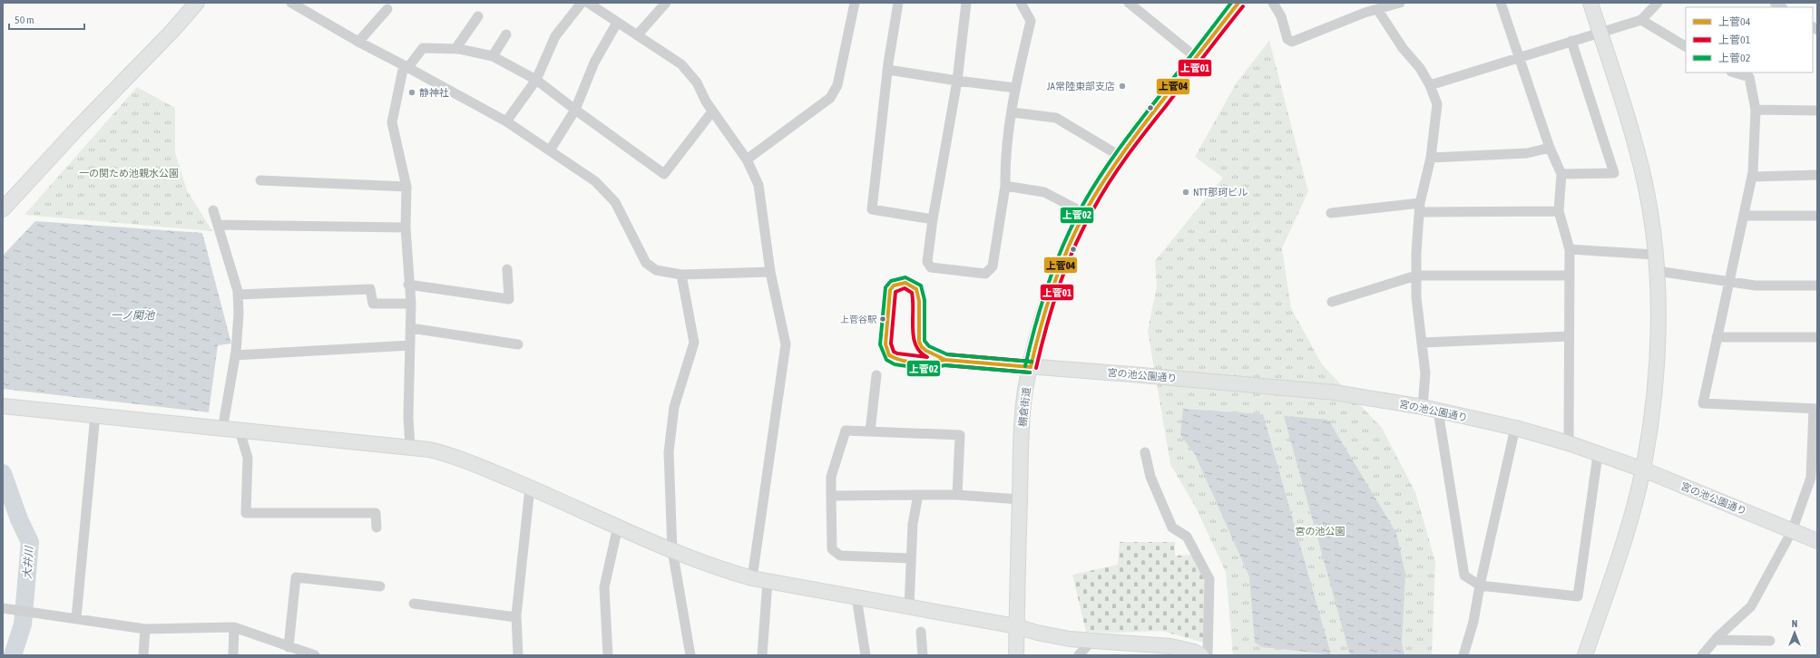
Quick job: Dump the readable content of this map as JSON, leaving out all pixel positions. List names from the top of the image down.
{
  "streets": {
    "street": ["宮の池公園通り", "棚倉街道"]
  },
  "crossings": [
    ["宮の池公園通り", "棚倉街道"]
  ],
  "water": ["一ノ関池", "大井川"],
  "parks": ["一の関ため池親水公園", "宮の池公園"],
  "places": [
    "JA常陸東部支店",
    "静神社",
    "NTT那珂ビル",
    "上菅谷駅"
  ],
  "lines": ["transit line 上菅04", "transit line 上菅02", "transit line 上菅01"],
  "legend": ["上菅04", "上菅01", "上菅02"],
  "scale_bar": "50 m",
  "north": "top"
}
